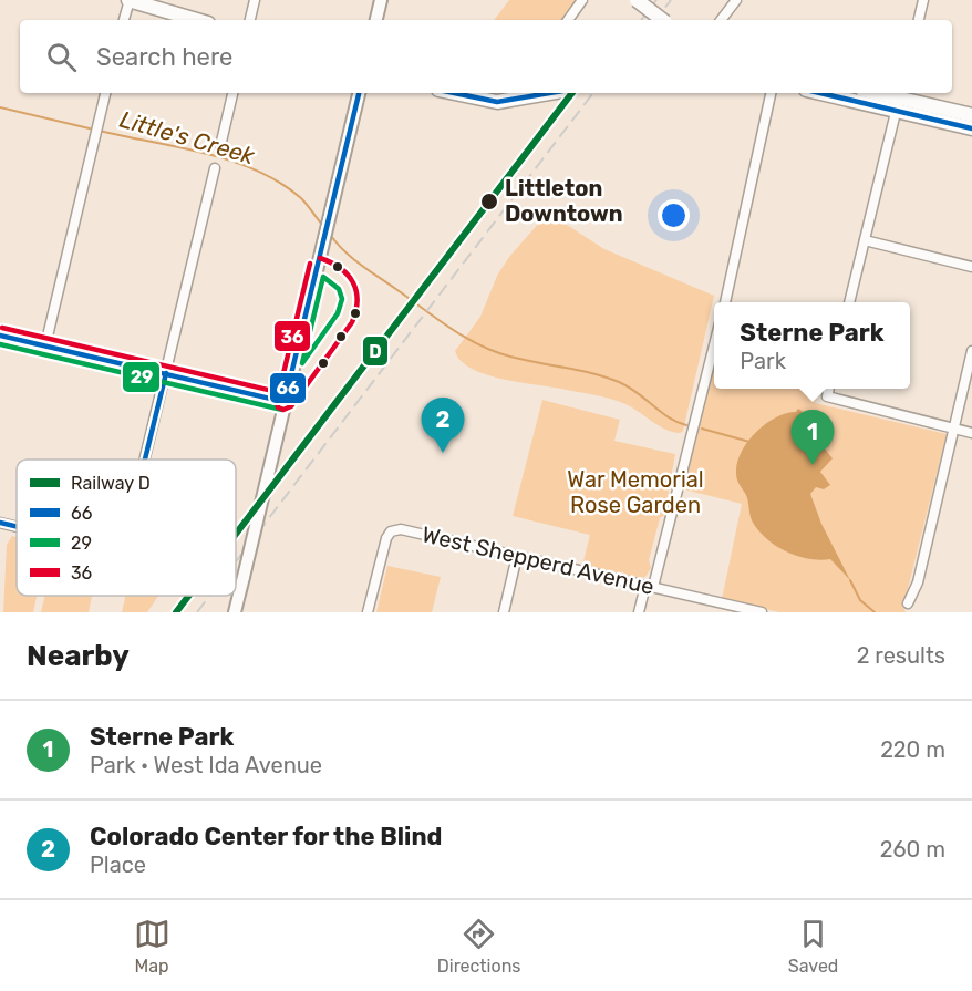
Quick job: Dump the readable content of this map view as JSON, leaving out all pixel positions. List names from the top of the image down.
{
  "streets": {
    "street": ["West Shepperd Avenue"]
  },
  "water": ["Little's Creek"],
  "parks": ["War Memorial Rose Garden"],
  "places": ["Littleton Downtown"],
  "lines": [
    "rail line D",
    "transit line 66",
    "transit line 36",
    "transit line 29"
  ],
  "legend": [
    "Railway D",
    "66",
    "29",
    "36"
  ],
  "page": {
    "search": "Search here",
    "popup": ["Sterne Park", "Park"],
    "pins": ["2", "1"],
    "heading": ["Nearby", "2 results"],
    "list": [
      {
        "mark": "1",
        "name": "Sterne Park",
        "note": "Park · West Ida Avenue",
        "value": "220 m"
      },
      {
        "mark": "2",
        "name": "Colorado Center for the Blind",
        "note": "Place",
        "value": "260 m"
      }
    ],
    "nav": ["Map", "Directions", "Saved"]
  }
}
